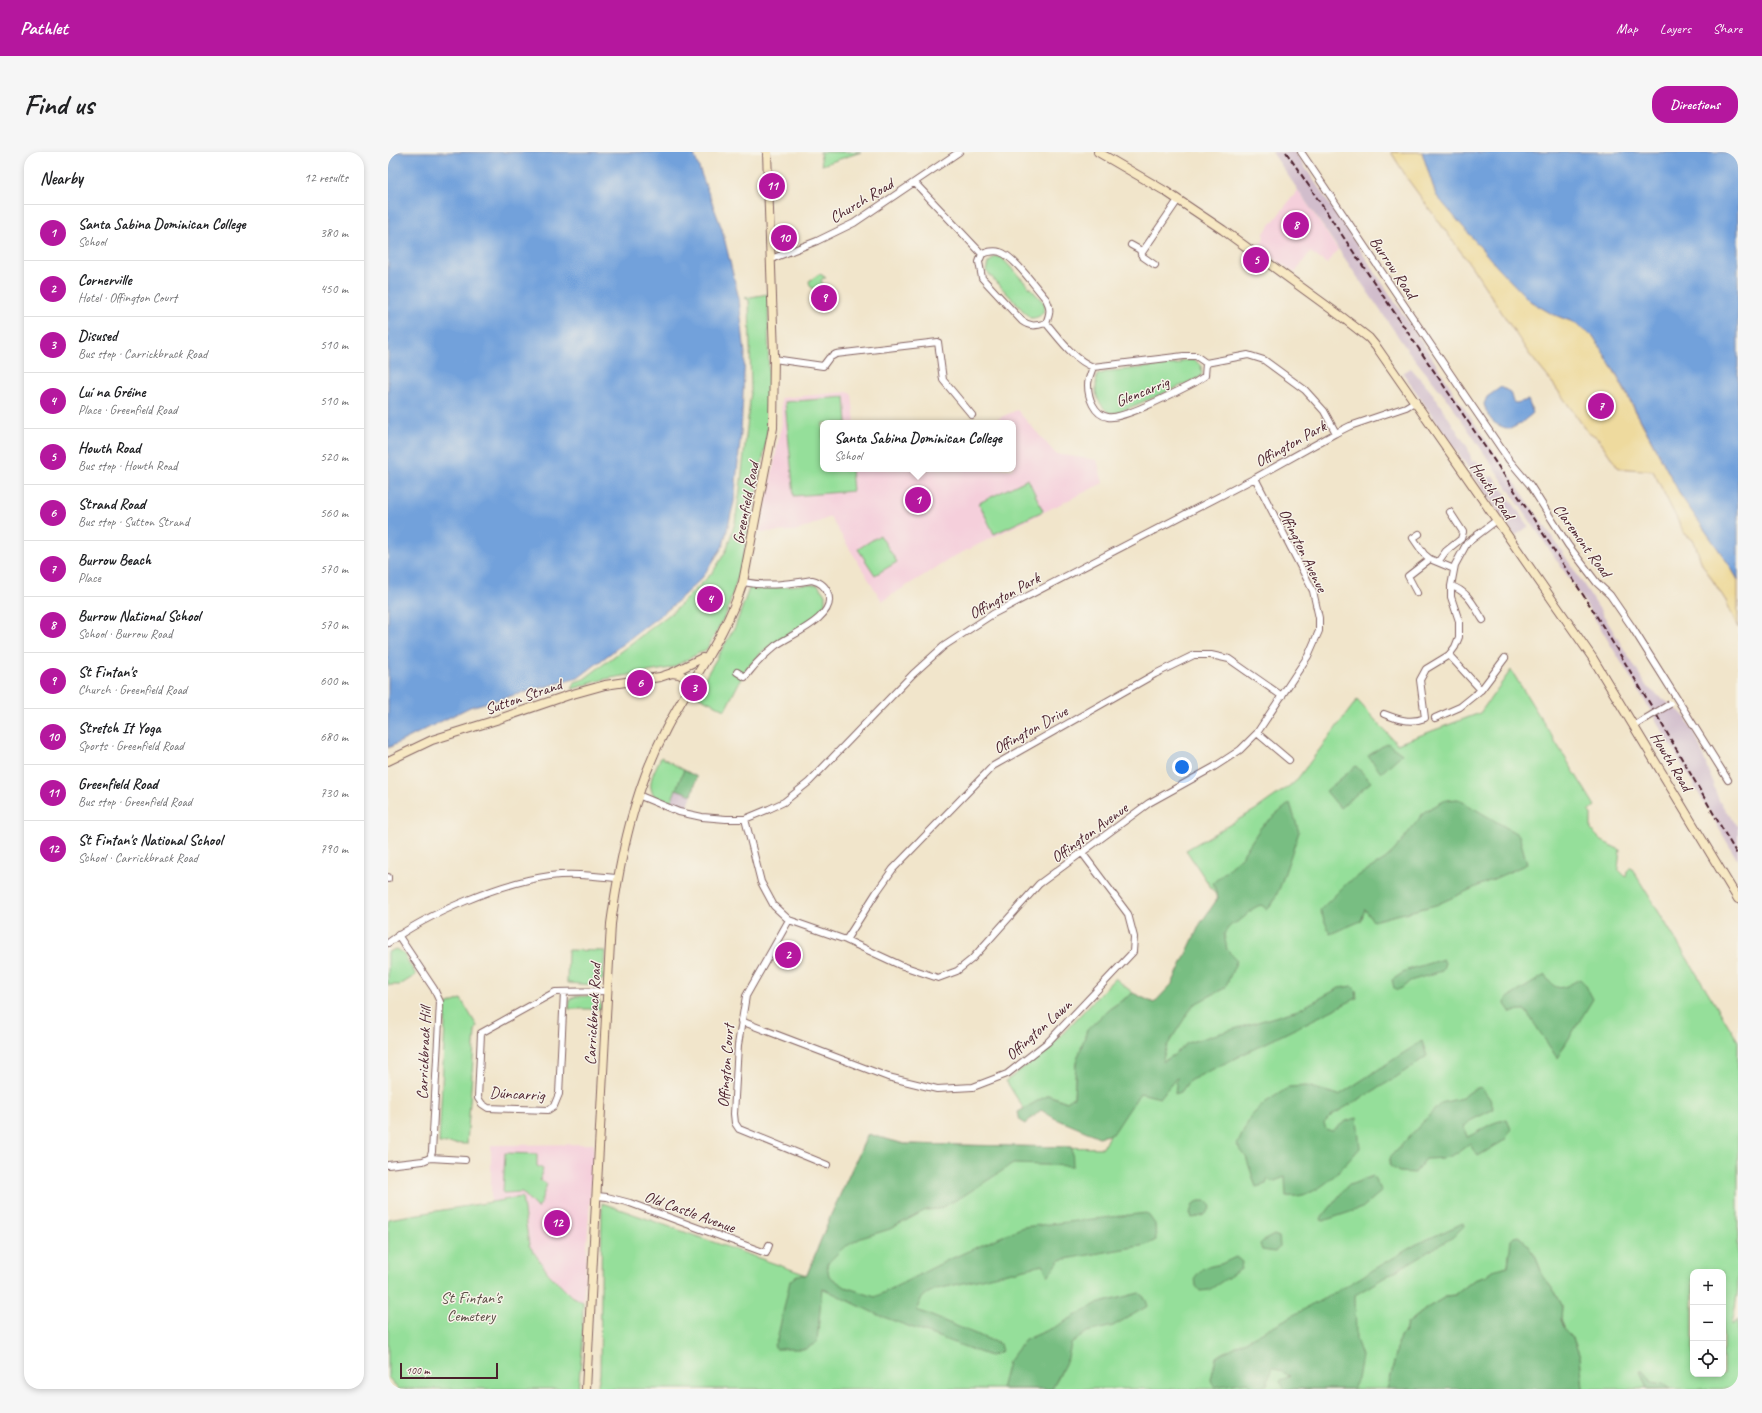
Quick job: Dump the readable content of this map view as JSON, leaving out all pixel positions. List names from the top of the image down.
{
  "streets": {
    "main road": [
      "Howth Road",
      "Greenfield Road",
      "Sutton Strand",
      "Carrickbrack Road"
    ],
    "street": [
      "Church Road",
      "Burrow Road",
      "Glencarrig",
      "Offington Park",
      "Claremont Road",
      "Offington Avenue",
      "Offington Drive",
      "Offington Lawn",
      "Carrickbrack Hill",
      "Offington Court",
      "Dúncarrig",
      "Old Castle Avenue"
    ]
  },
  "crossings": [
    ["Church Road", "Greenfield Road"],
    ["Burrow Road", "Claremont Road"],
    ["Offington Park", "Howth Road"],
    ["Offington Park", "Offington Avenue"],
    ["Offington Park", "Carrickbrack Road"],
    ["Greenfield Road", "Sutton Strand"],
    ["Greenfield Road", "Carrickbrack Road"],
    ["Offington Avenue", "Offington Drive"],
    ["Offington Avenue", "Offington Lawn"],
    ["Offington Avenue", "Offington Court"],
    ["Sutton Strand", "Carrickbrack Road"],
    ["Carrickbrack Road", "Dúncarrig"],
    ["Carrickbrack Road", "Old Castle Avenue"],
    ["Offington Lawn", "Offington Court"]
  ],
  "parks": ["St Fintan's Cemetery"],
  "scale_bar": "100 m",
  "page": {
    "header": "Pathlet",
    "nav": ["Map", "Layers", "Share"],
    "buttons": "Directions",
    "title": "Find us",
    "heading": ["Nearby", "12 results"],
    "pins": [
      "11",
      "8",
      "10",
      "5",
      "9",
      "7",
      "1",
      "4",
      "6",
      "3",
      "2",
      "12"
    ],
    "list": [
      {
        "mark": "1",
        "name": "Santa Sabina Dominican College",
        "note": "School",
        "value": "380 m"
      },
      {
        "mark": "2",
        "name": "Cornerville",
        "note": "Hotel · Offington Court",
        "value": "450 m"
      },
      {
        "mark": "3",
        "name": "Disused",
        "note": "Bus stop · Carrickbrack Road",
        "value": "510 m"
      },
      {
        "mark": "4",
        "name": "Luí na Gréine",
        "note": "Place · Greenfield Road",
        "value": "510 m"
      },
      {
        "mark": "5",
        "name": "Howth Road",
        "note": "Bus stop · Howth Road",
        "value": "520 m"
      },
      {
        "mark": "6",
        "name": "Strand Road",
        "note": "Bus stop · Sutton Strand",
        "value": "560 m"
      },
      {
        "mark": "7",
        "name": "Burrow Beach",
        "note": "Place",
        "value": "570 m"
      },
      {
        "mark": "8",
        "name": "Burrow National School",
        "note": "School · Burrow Road",
        "value": "570 m"
      },
      {
        "mark": "9",
        "name": "St Fintan's",
        "note": "Church · Greenfield Road",
        "value": "600 m"
      },
      {
        "mark": "10",
        "name": "Stretch It Yoga",
        "note": "Sports · Greenfield Road",
        "value": "680 m"
      },
      {
        "mark": "11",
        "name": "Greenfield Road",
        "note": "Bus stop · Greenfield Road",
        "value": "730 m"
      },
      {
        "mark": "12",
        "name": "St Fintan's National School",
        "note": "School · Carrickbrack Road",
        "value": "790 m"
      }
    ],
    "popup": ["Santa Sabina Dominican College", "School"],
    "map_buttons": ["+", "−"],
    "scale": "100 m"
  }
}
